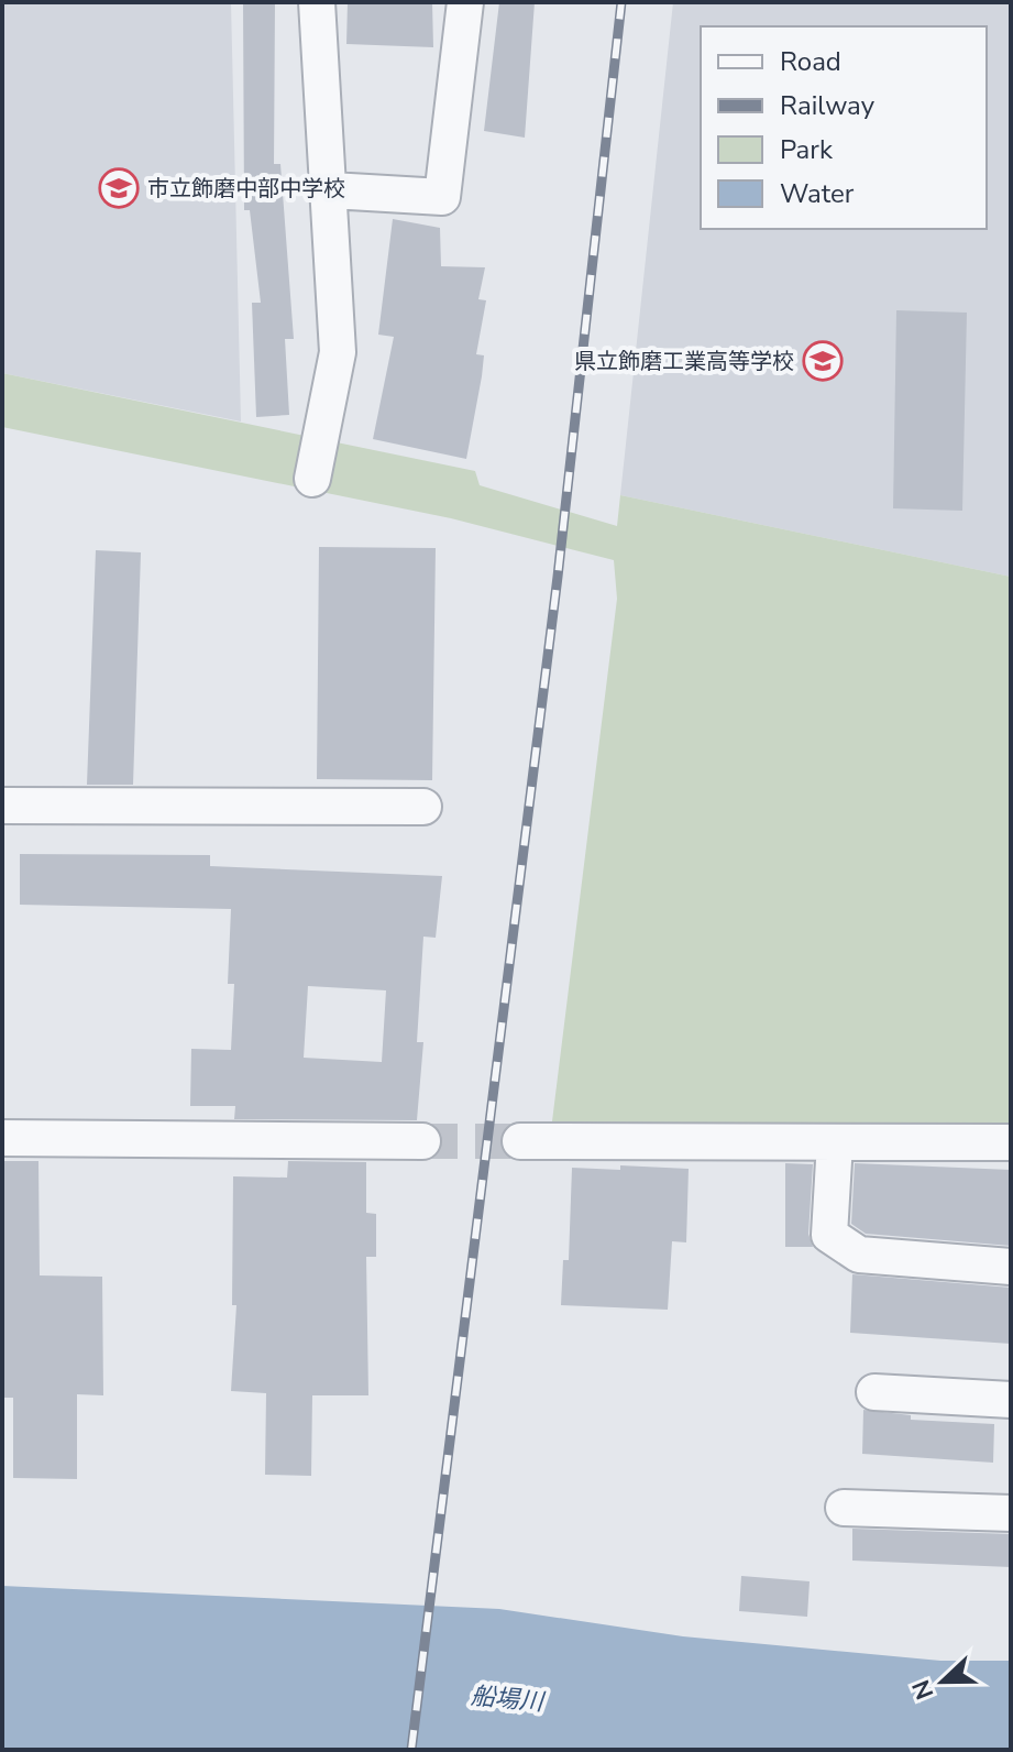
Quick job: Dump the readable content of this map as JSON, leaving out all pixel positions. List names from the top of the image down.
{
  "water": ["船場川"],
  "places": {
    "school or university": ["市立飾磨中部中学校", "県立飾磨工業高等学校"]
  },
  "legend": [
    "Road",
    "Railway",
    "Park",
    "Water"
  ],
  "north": "left"
}
